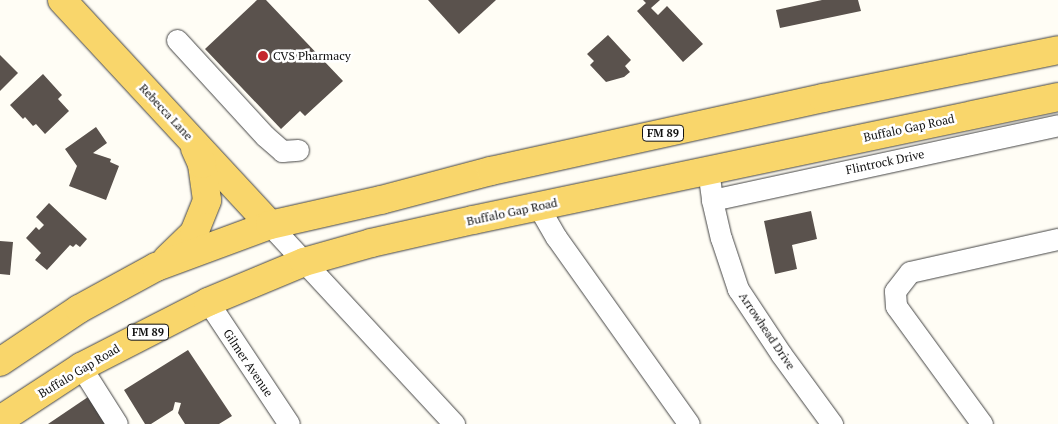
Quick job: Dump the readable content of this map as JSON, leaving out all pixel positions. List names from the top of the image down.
{
  "streets": {
    "main road": ["Rebecca Lane", "Buffalo Gap Road", "FM 89"],
    "street": ["Flintrock Drive", "Arrowhead Drive", "Gilmer Avenue"]
  },
  "crossings": [
    ["Rebecca Lane", "FM 89"],
    ["Buffalo Gap Road", "Arrowhead Drive"],
    ["Buffalo Gap Road", "Gilmer Avenue"],
    ["Flintrock Drive", "Arrowhead Drive"]
  ],
  "places": ["CVS Pharmacy"]
}
